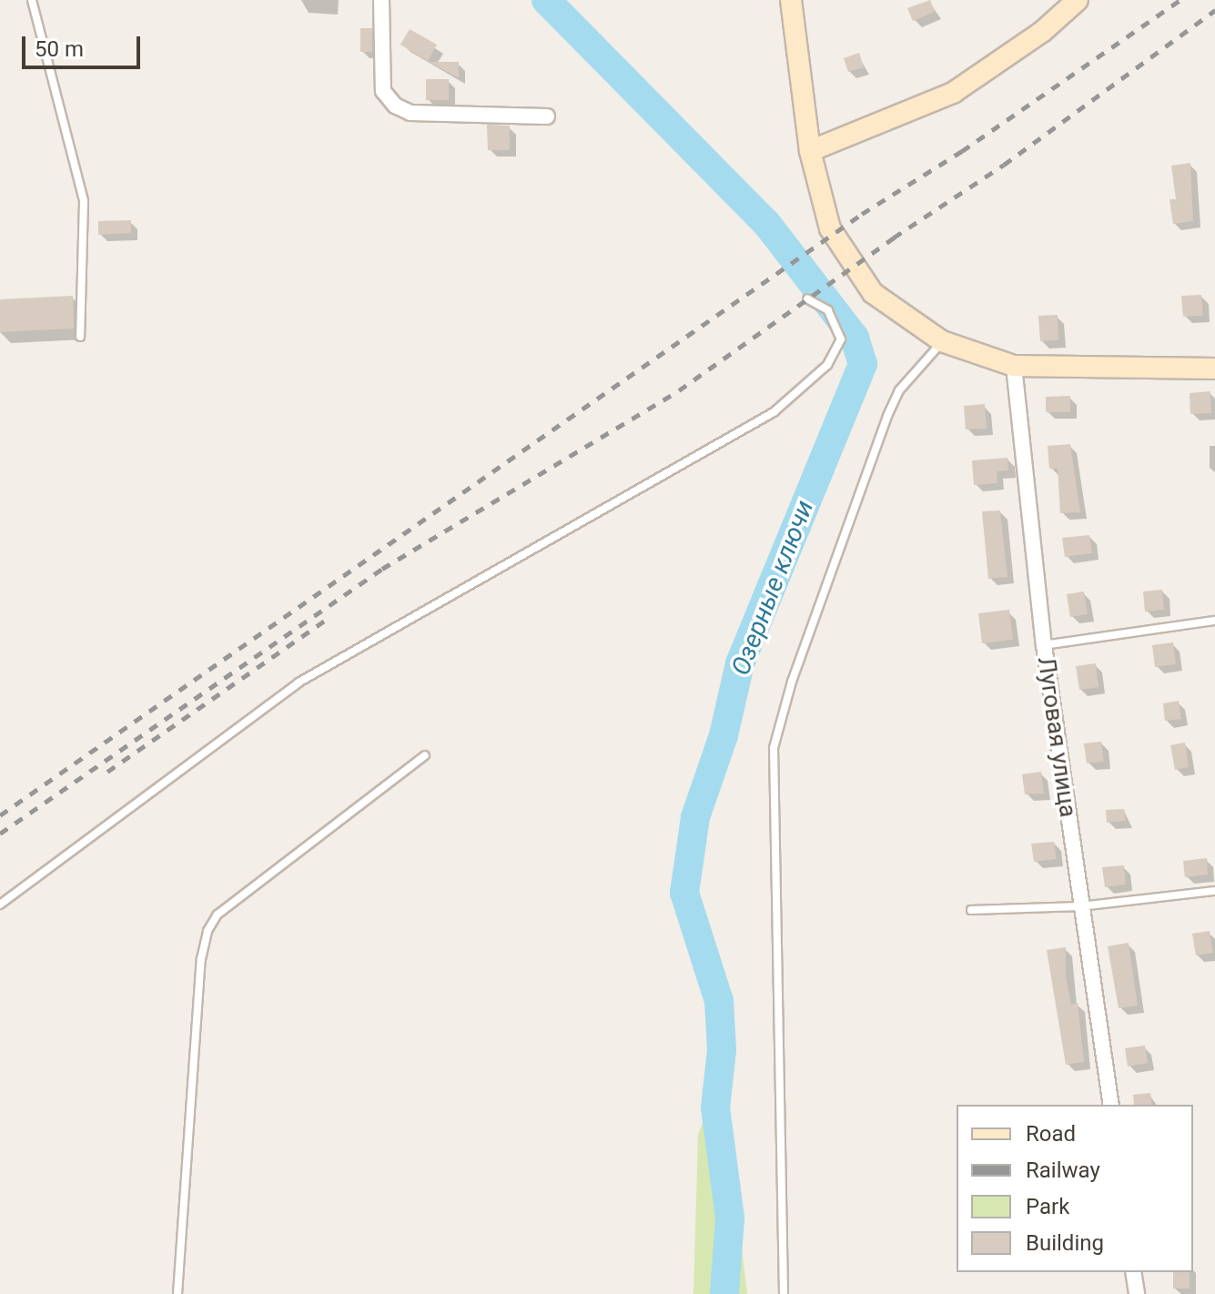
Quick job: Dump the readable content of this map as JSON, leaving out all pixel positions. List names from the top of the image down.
{
  "streets": {
    "street": ["Луговая улица"]
  },
  "water": ["Озерные ключи"],
  "legend": [
    "Road",
    "Railway",
    "Park",
    "Building"
  ],
  "scale_bar": "50 m"
}
